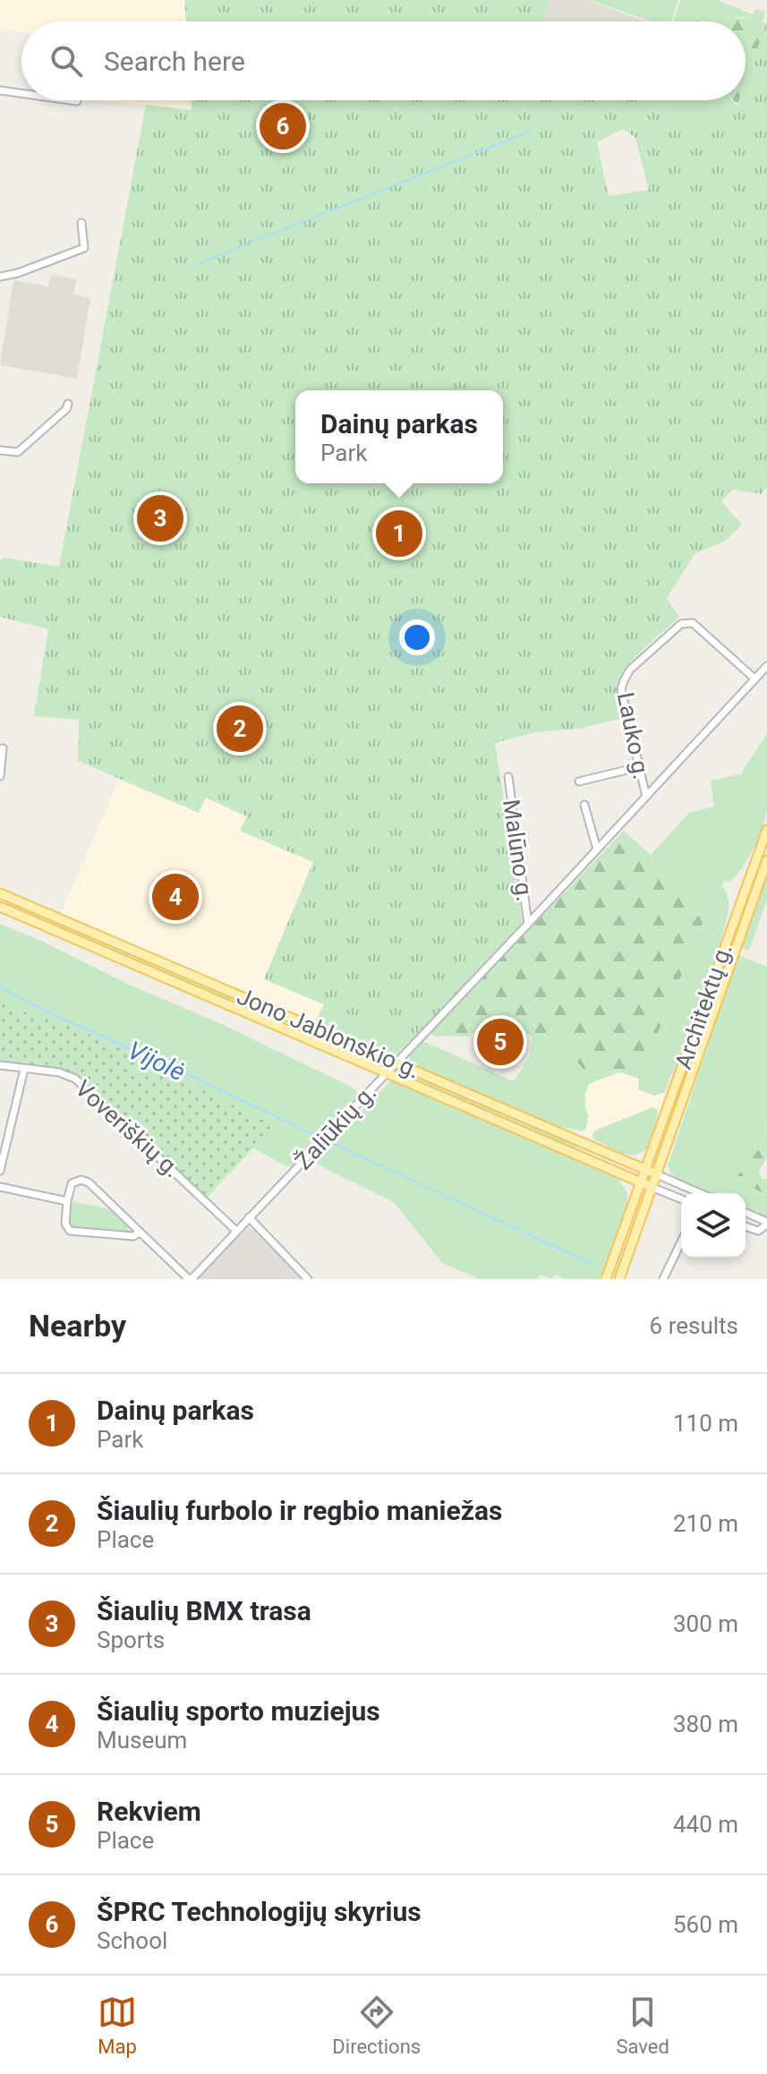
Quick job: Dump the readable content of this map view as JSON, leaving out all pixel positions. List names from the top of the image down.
{
  "streets": {
    "main road": ["Architektų g.", "Jono Jablonskio g."],
    "street": [
      "Lauko g.",
      "Malūno g.",
      "Žaliūkių g.",
      "Voveriškių g."
    ]
  },
  "crossings": [
    ["Lauko g.", "Žaliūkių g."],
    ["Malūno g.", "Žaliūkių g."],
    ["Architektų g.", "Jono Jablonskio g."],
    ["Jono Jablonskio g.", "Žaliūkių g."],
    ["Žaliūkių g.", "Voveriškių g."]
  ],
  "water": ["Vijolė"],
  "page": {
    "search": "Search here",
    "pins": [
      "6",
      "3",
      "1",
      "2",
      "4",
      "5"
    ],
    "popup": ["Dainų parkas", "Park"],
    "heading": ["Nearby", "6 results"],
    "list": [
      {
        "mark": "1",
        "name": "Dainų parkas",
        "note": "Park",
        "value": "110 m"
      },
      {
        "mark": "2",
        "name": "Šiaulių furbolo ir regbio maniežas",
        "note": "Place",
        "value": "210 m"
      },
      {
        "mark": "3",
        "name": "Šiaulių BMX trasa",
        "note": "Sports",
        "value": "300 m"
      },
      {
        "mark": "4",
        "name": "Šiaulių sporto muziejus",
        "note": "Museum",
        "value": "380 m"
      },
      {
        "mark": "5",
        "name": "Rekviem",
        "note": "Place",
        "value": "440 m"
      },
      {
        "mark": "6",
        "name": "ŠPRC Technologijų skyrius",
        "note": "School",
        "value": "560 m"
      }
    ],
    "nav": ["Map", "Directions", "Saved"]
  }
}
